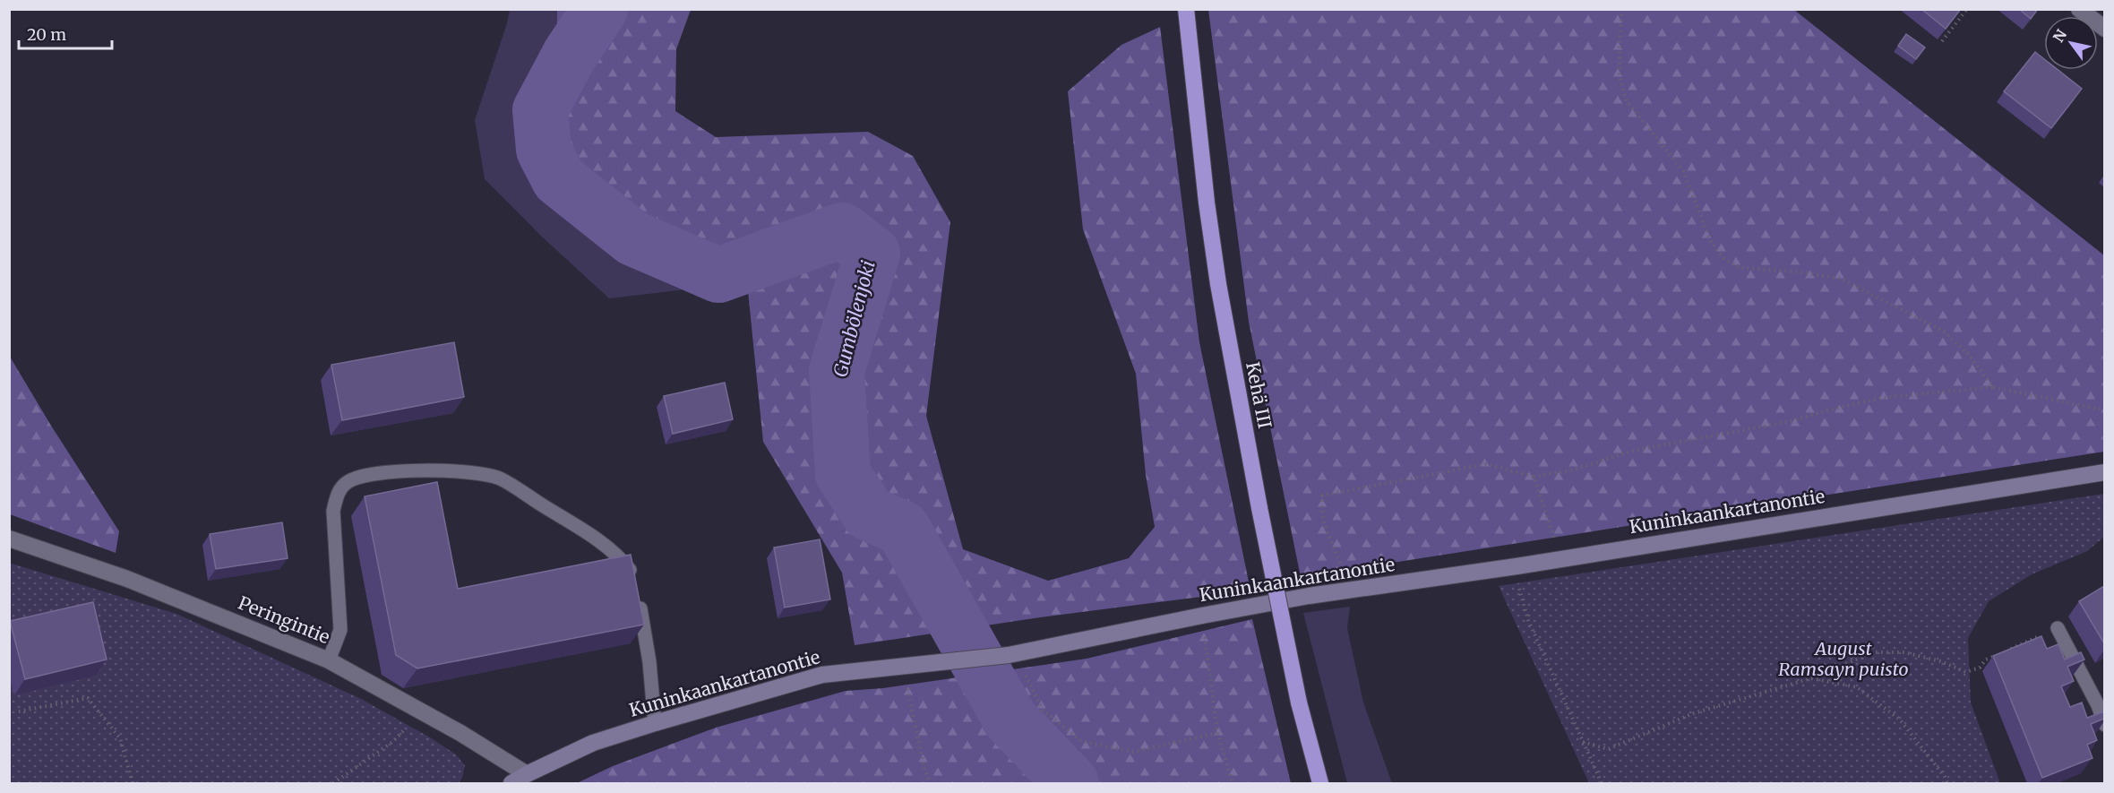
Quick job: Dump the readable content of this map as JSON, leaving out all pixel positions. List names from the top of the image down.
{
  "streets": {
    "highway": ["Kehä III"],
    "street": ["Kuninkaankartanontie", "Peringintie"]
  },
  "crossings": [
    ["Kuninkaankartanontie", "Peringintie"]
  ],
  "water": ["Gumbölenjoki"],
  "parks": ["August Ramsayn puisto"],
  "scale_bar": "20 m",
  "north": "top left"
}
